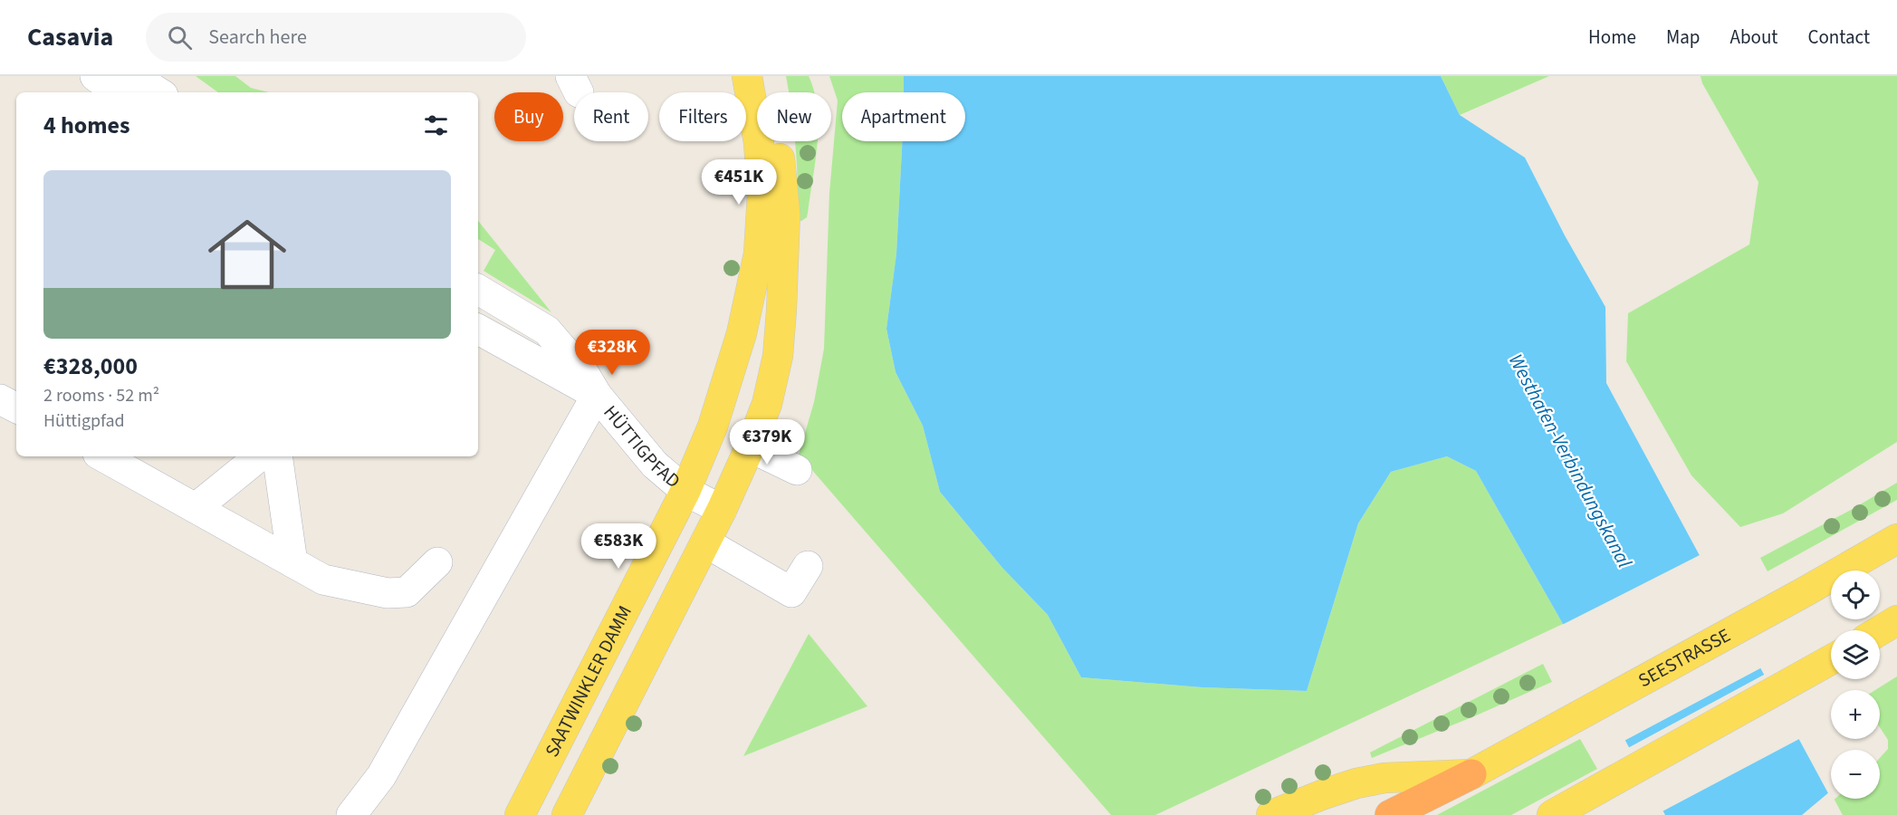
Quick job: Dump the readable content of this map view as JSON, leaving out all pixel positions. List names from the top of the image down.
{
  "streets": {
    "main road": ["SEESTRASSE", "SAATWINKLER DAMM"],
    "street": ["HÜTTIGPFAD"]
  },
  "crossings": [
    ["HÜTTIGPFAD", "SAATWINKLER DAMM"]
  ],
  "water": ["Westhafen-Verbindungskanal"],
  "page": {
    "header": "Casavia",
    "search": "Search here",
    "nav": [
      "Home",
      "Map",
      "About",
      "Contact"
    ],
    "chip": [
      "Buy",
      "Rent",
      "Filters",
      "New",
      "Apartment"
    ],
    "heading": "4 homes",
    "list": [
      {
        "name": "€328,000",
        "note": "2 rooms · 52 m² · Hüttigpfad"
      }
    ],
    "price": [
      "€451K",
      "€328K",
      "€379K",
      "€583K"
    ],
    "map_buttons": ["+", "−"]
  }
}
